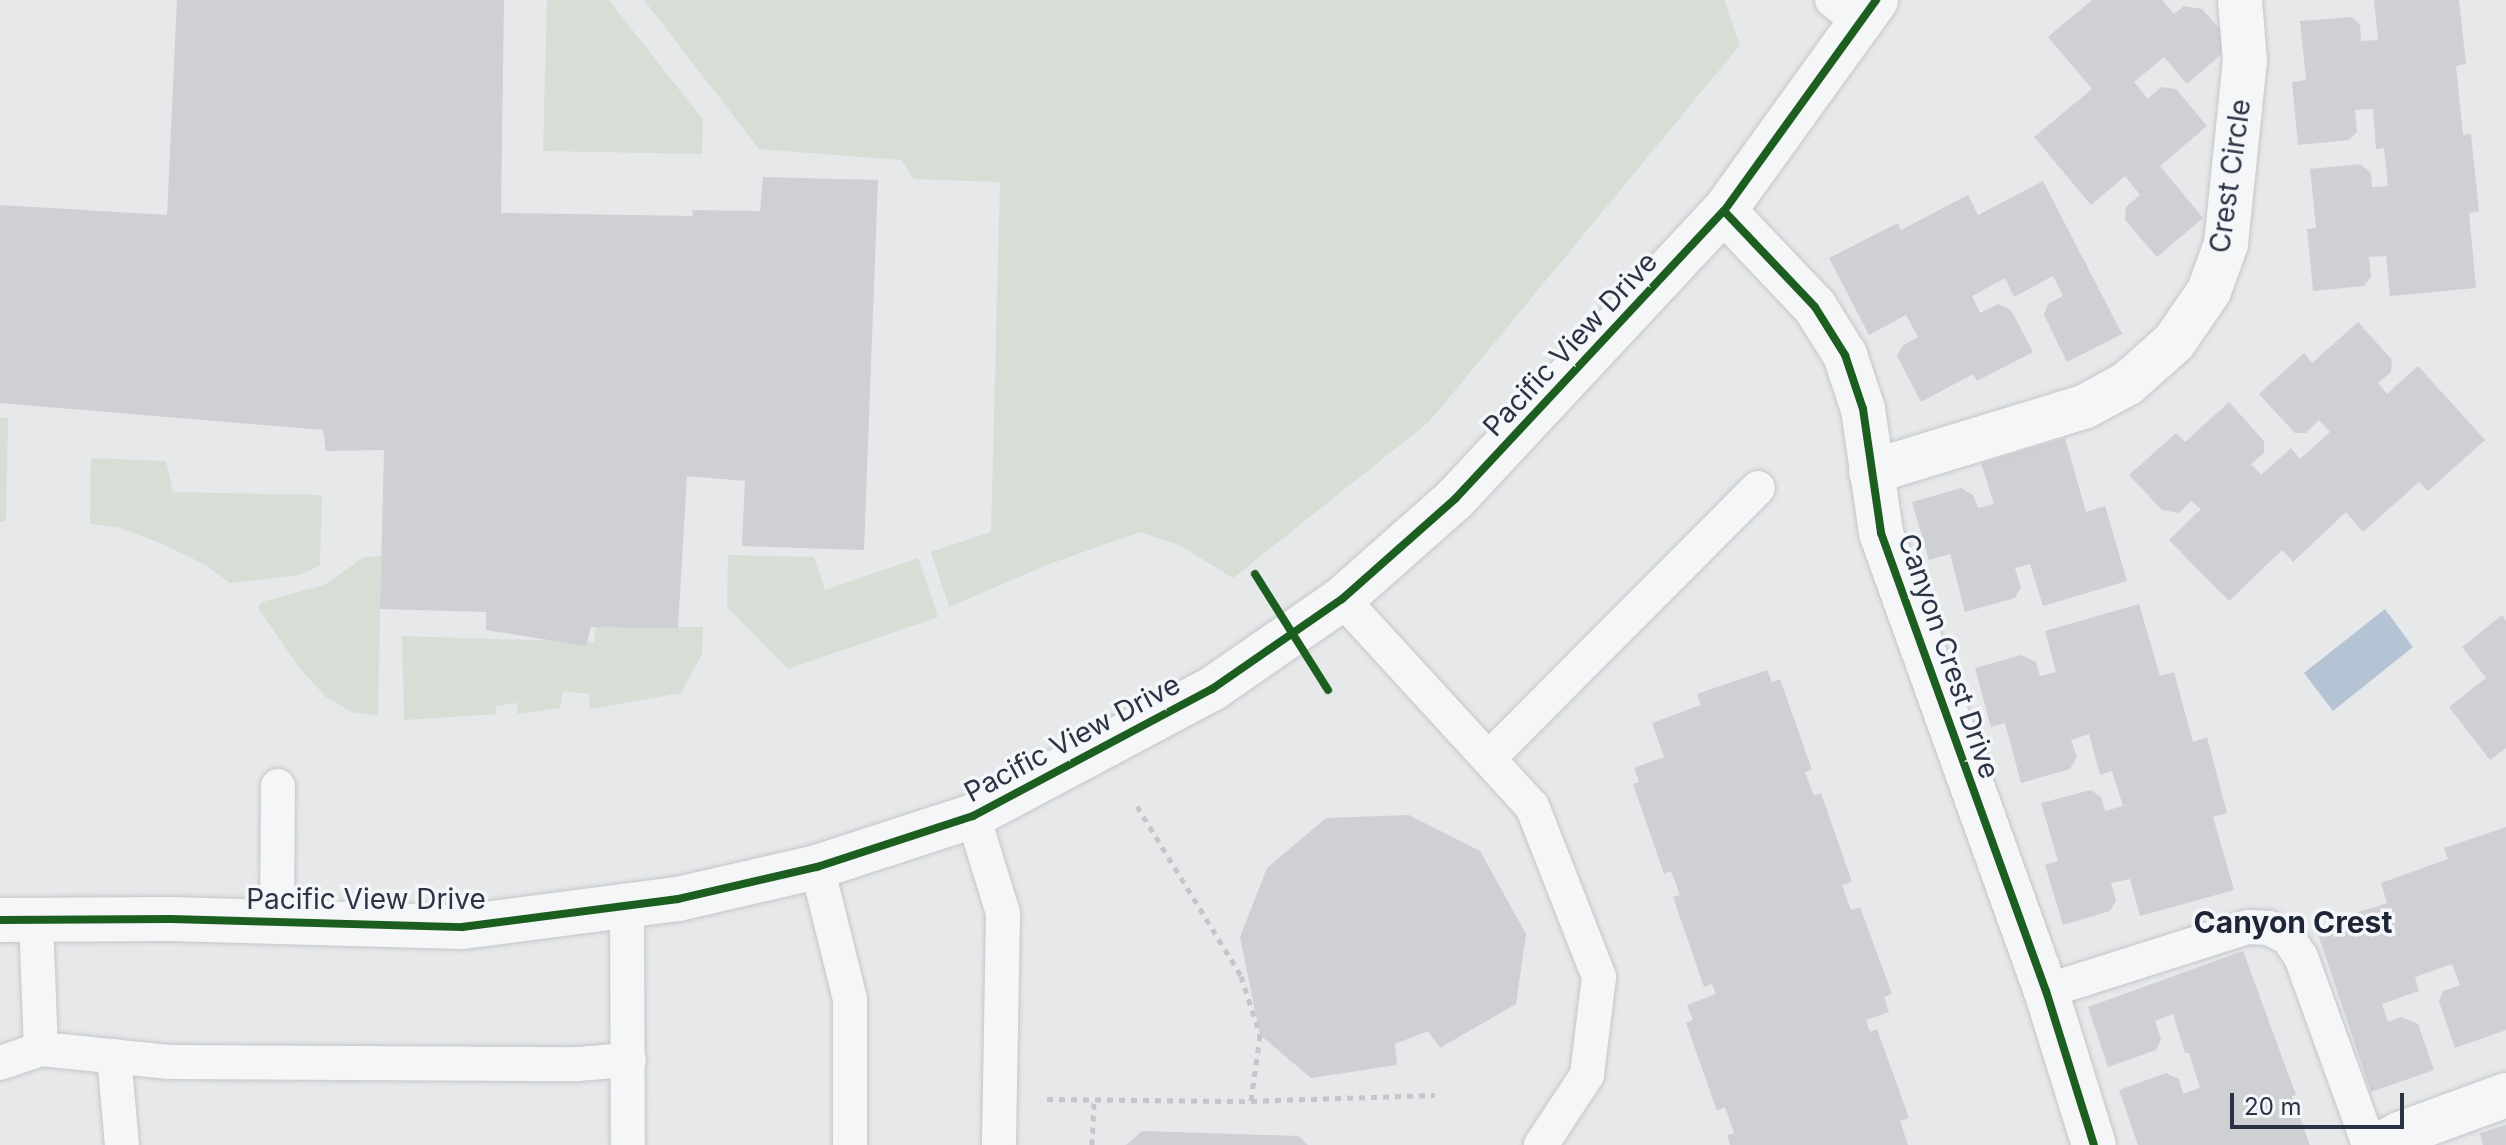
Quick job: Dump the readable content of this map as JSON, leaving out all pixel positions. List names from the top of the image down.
{
  "streets": {
    "street": ["Crest Circle", "Pacific View Drive", "Canyon Crest Drive"]
  },
  "crossings": [
    ["Crest Circle", "Canyon Crest Drive"],
    ["Pacific View Drive", "Canyon Crest Drive"]
  ],
  "districts": ["Canyon Crest"],
  "scale_bar": "20 m"
}
